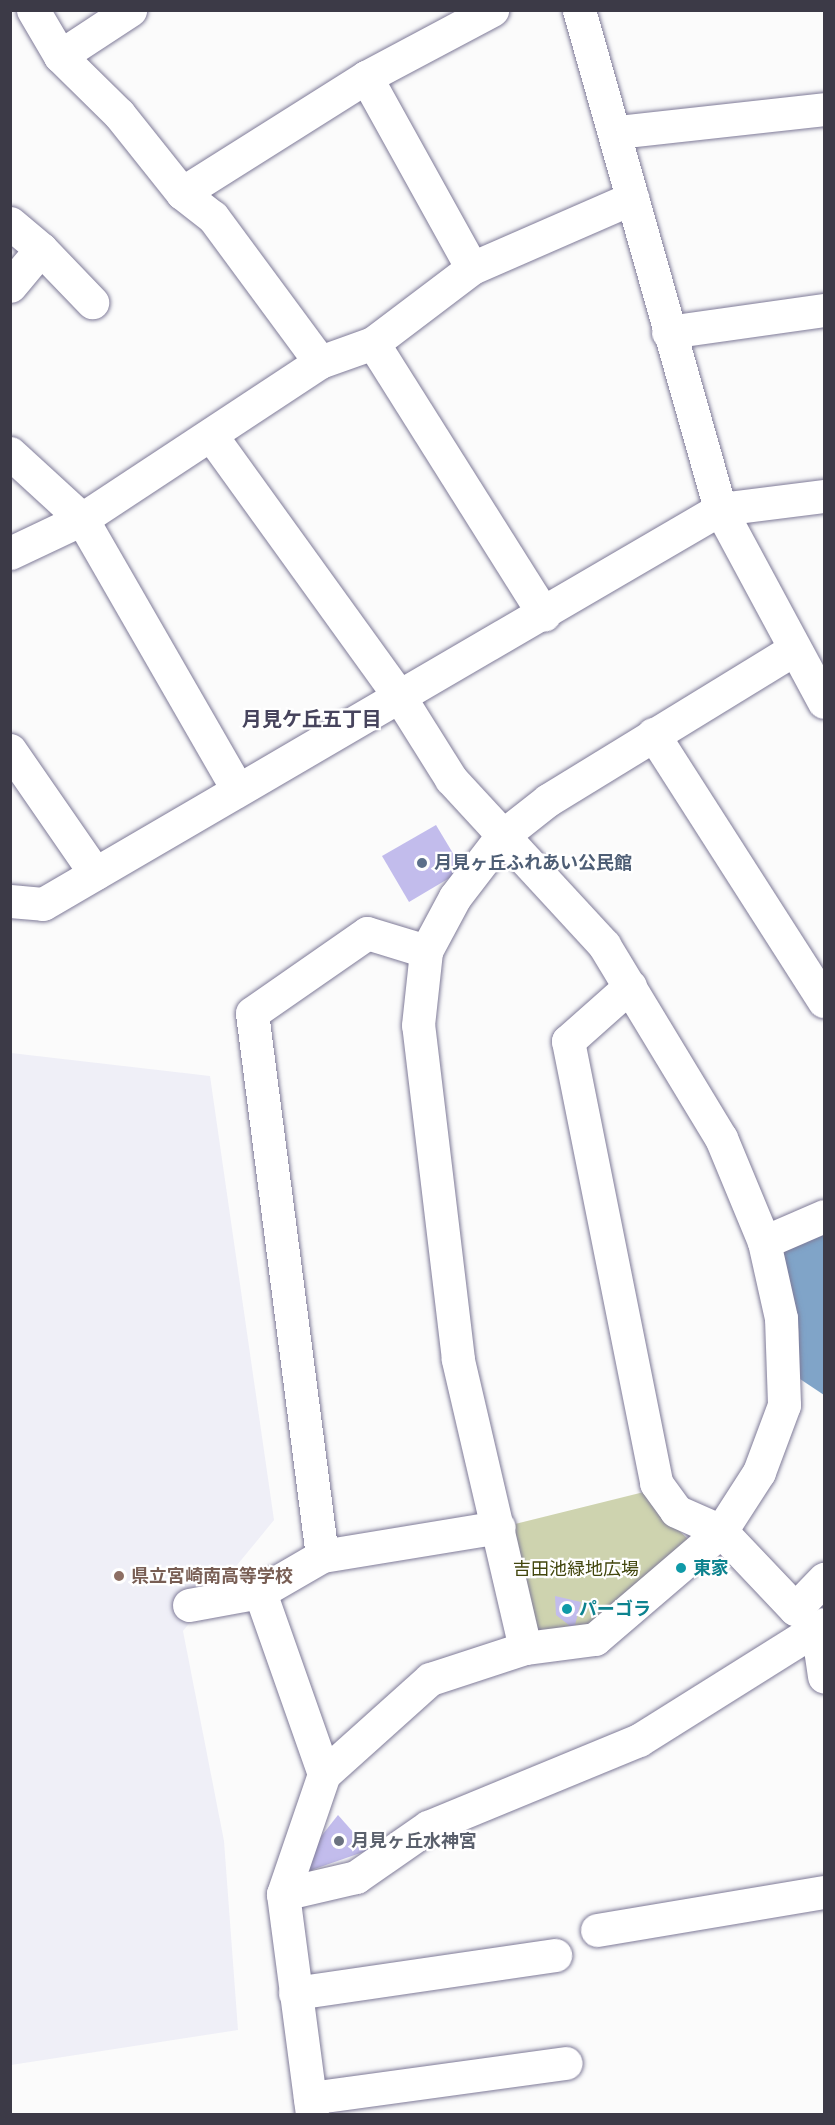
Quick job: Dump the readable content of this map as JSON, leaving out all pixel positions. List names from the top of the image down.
{
  "districts": ["月見ケ丘五丁目"],
  "parks": ["吉田池緑地広場"],
  "places": [
    "月見ヶ丘ふれあい公民館",
    "東家",
    "県立宮崎南高等学校",
    "パーゴラ",
    "月見ヶ丘水神宮"
  ]
}
